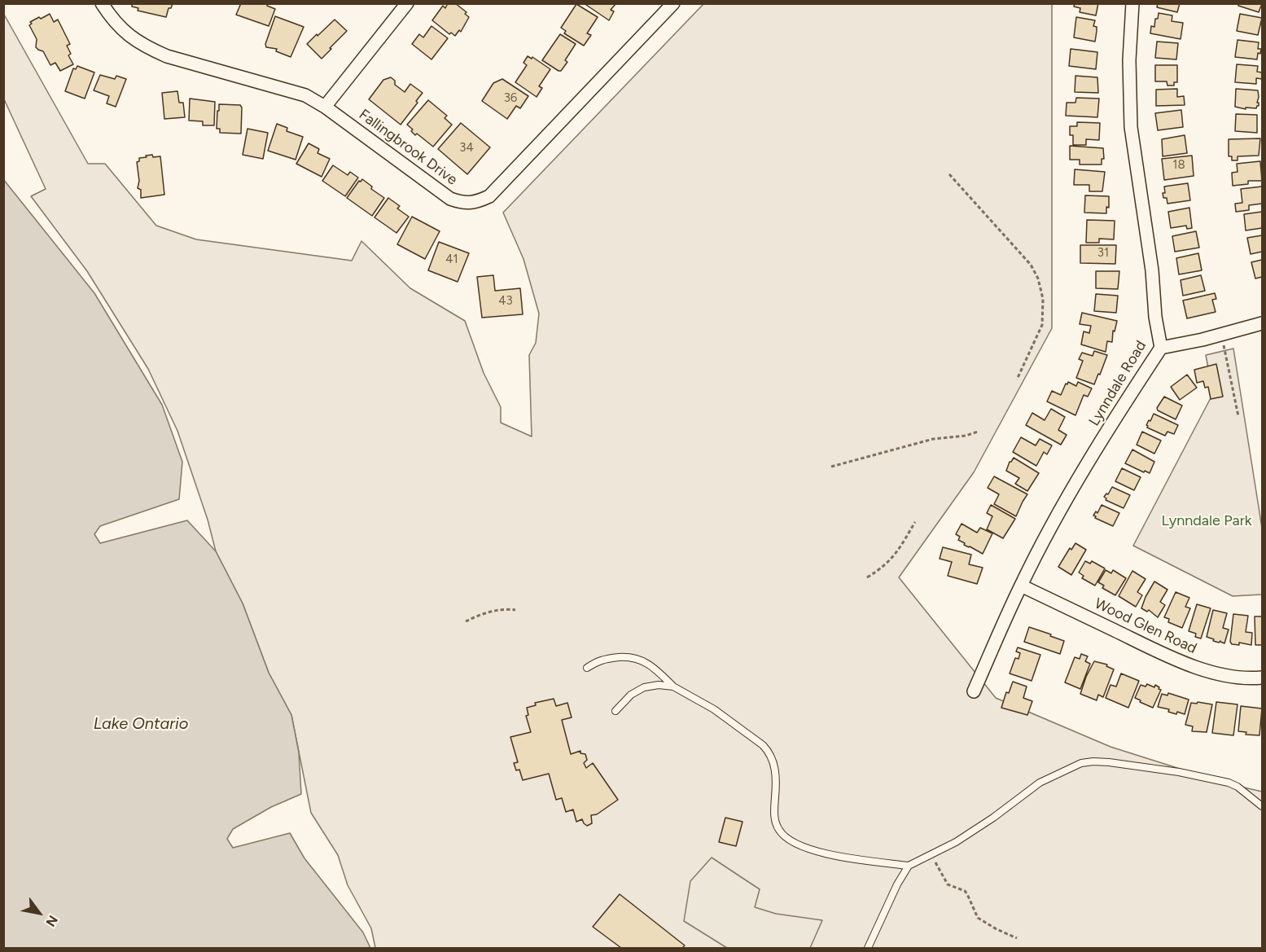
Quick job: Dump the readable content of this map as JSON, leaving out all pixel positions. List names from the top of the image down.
{
  "streets": {
    "street": ["Fallingbrook Drive", "Lynndale Road", "Wood Glen Road"]
  },
  "crossings": [
    ["Lynndale Road", "Wood Glen Road"]
  ],
  "water": ["Lake Ontario"],
  "parks": ["Lynndale Park"],
  "house_numbers": [
    "36",
    "34",
    "18",
    "31",
    "41",
    "43"
  ],
  "north": "bottom right"
}
